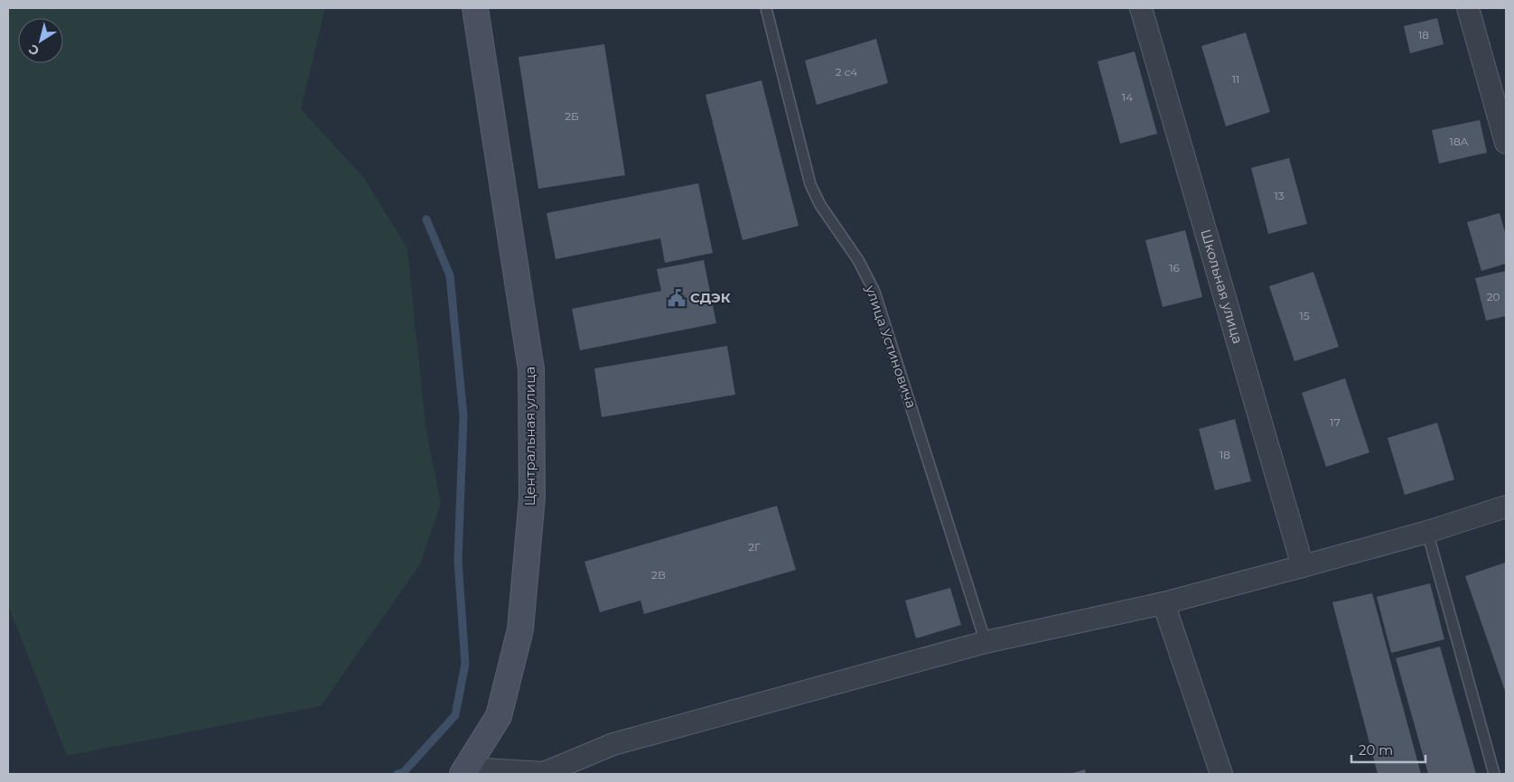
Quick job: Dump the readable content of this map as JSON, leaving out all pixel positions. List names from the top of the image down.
{
  "streets": {
    "street": ["Школьная улица", "Центральная улица"],
    "lane": ["улица Устиновича"]
  },
  "places": {
    "public building": ["СДЭК"]
  },
  "house_numbers": [
    "18",
    "2 с4",
    "11",
    "14",
    "2Б",
    "18А",
    "13",
    "16",
    "20",
    "15",
    "17",
    "18",
    "2Г",
    "2В"
  ],
  "scale_bar": "20 m",
  "north": "bottom left"
}
